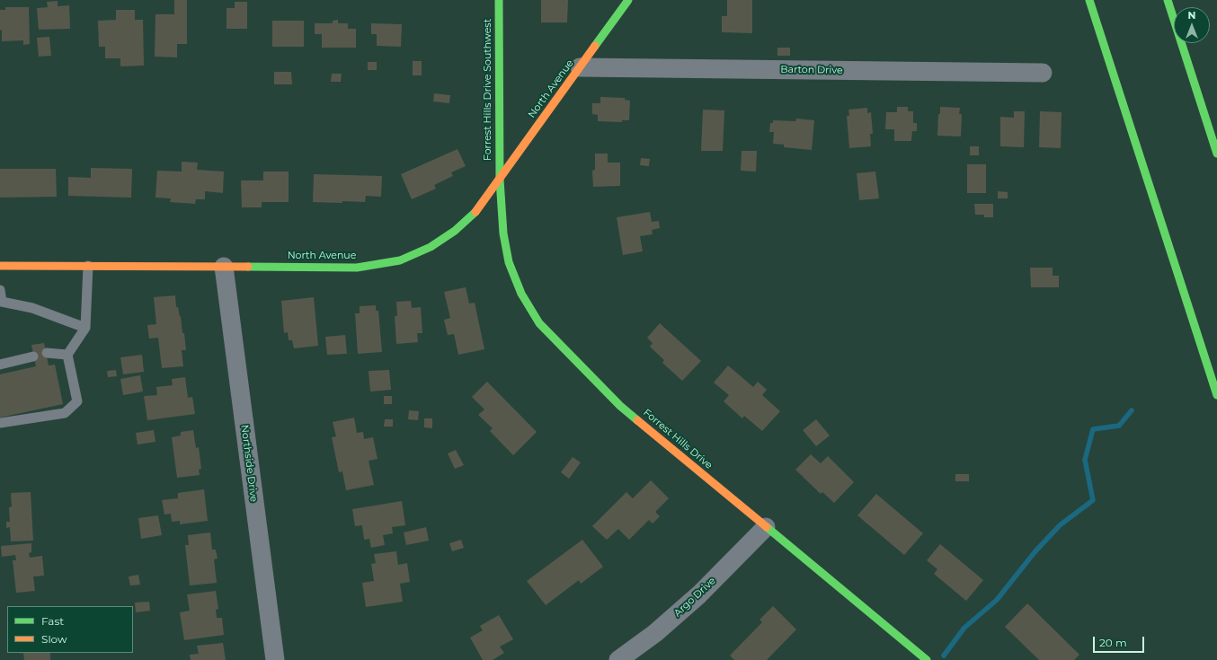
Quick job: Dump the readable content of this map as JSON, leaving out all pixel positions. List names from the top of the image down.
{
  "streets": {
    "main road": ["North Avenue", "Forrest Hills Drive Southwest", "Forrest Hills Drive"],
    "street": ["Barton Drive", "Northside Drive", "Argo Drive"]
  },
  "crossings": [
    ["Barton Drive", "North Avenue"],
    ["North Avenue", "Forrest Hills Drive Southwest"],
    ["North Avenue", "Forrest Hills Drive"],
    ["North Avenue", "Northside Drive"],
    ["Forrest Hills Drive Southwest", "Forrest Hills Drive"],
    ["Forrest Hills Drive", "Argo Drive"]
  ],
  "legend": ["Fast", "Slow"],
  "scale_bar": "20 m",
  "north": "top"
}
